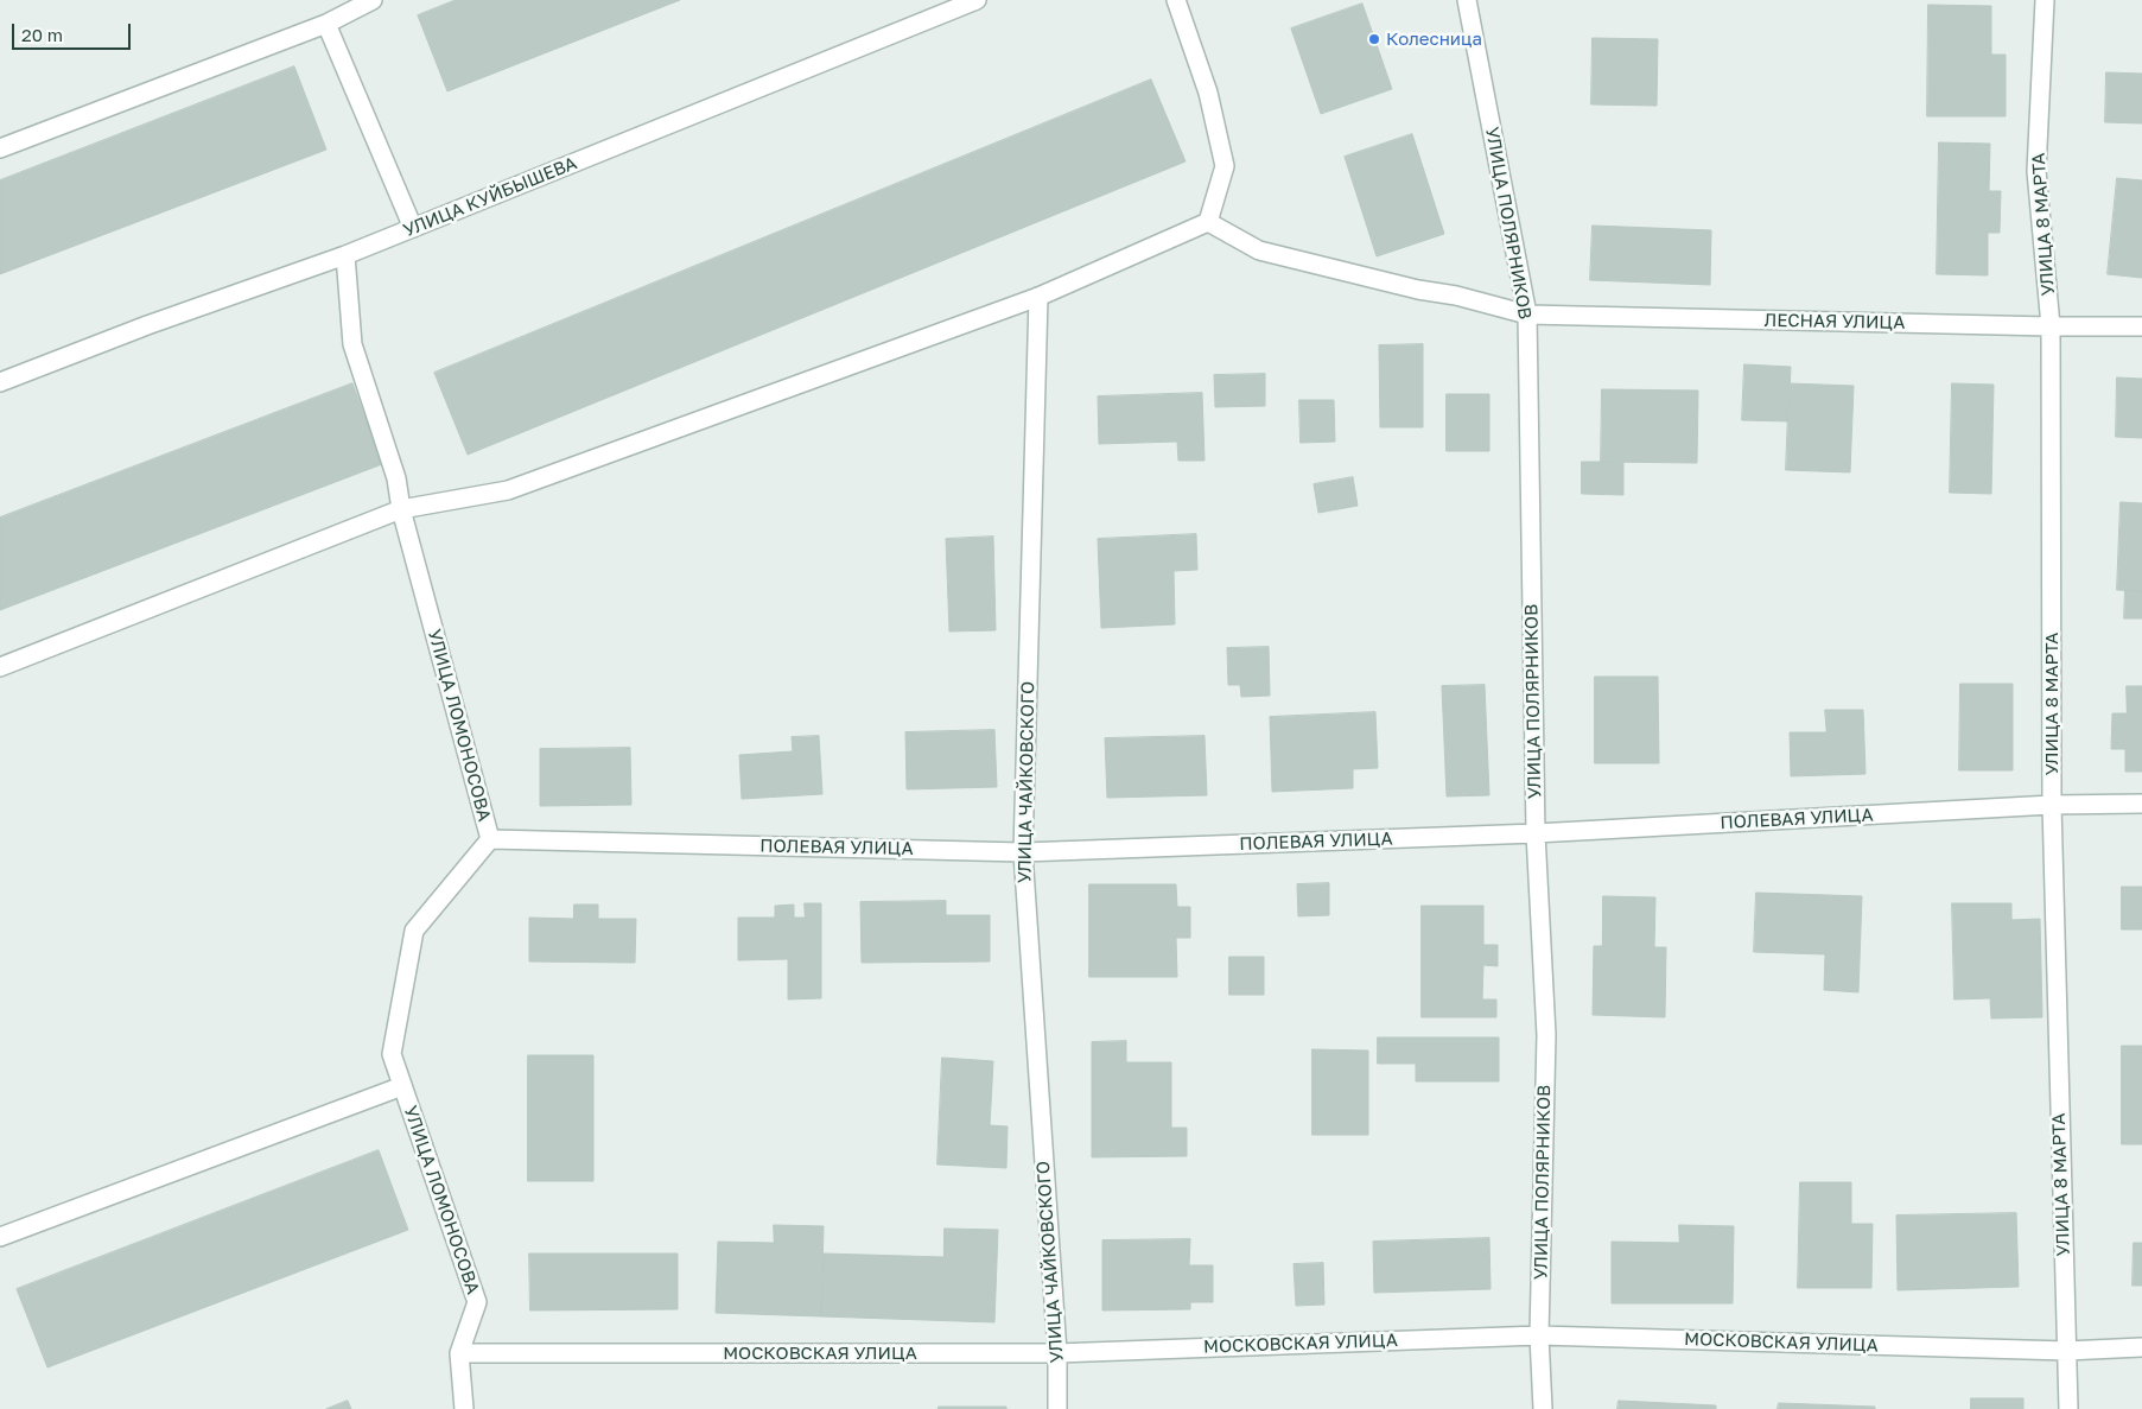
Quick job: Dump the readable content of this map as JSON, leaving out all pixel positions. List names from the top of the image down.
{
  "streets": {
    "street": [
      "УЛИЦА КУЙБЫШЕВА",
      "УЛИЦА ПОЛЯРНИКОВ",
      "УЛИЦА 8 МАРТА",
      "ЛЕСНАЯ УЛИЦА",
      "УЛИЦА ЛОМОНОСОВА",
      "УЛИЦА ЧАЙКОВСКОГО",
      "ПОЛЕВАЯ УЛИЦА",
      "МОСКОВСКАЯ УЛИЦА"
    ]
  },
  "crossings": [
    ["УЛИЦА КУЙБЫШЕВА", "УЛИЦА ЛОМОНОСОВА"],
    ["УЛИЦА ПОЛЯРНИКОВ", "ЛЕСНАЯ УЛИЦА"],
    ["УЛИЦА ПОЛЯРНИКОВ", "ПОЛЕВАЯ УЛИЦА"],
    ["УЛИЦА ПОЛЯРНИКОВ", "МОСКОВСКАЯ УЛИЦА"],
    ["УЛИЦА 8 МАРТА", "ЛЕСНАЯ УЛИЦА"],
    ["УЛИЦА 8 МАРТА", "ПОЛЕВАЯ УЛИЦА"],
    ["УЛИЦА 8 МАРТА", "МОСКОВСКАЯ УЛИЦА"],
    ["УЛИЦА ЛОМОНОСОВА", "ПОЛЕВАЯ УЛИЦА"],
    ["УЛИЦА ЛОМОНОСОВА", "МОСКОВСКАЯ УЛИЦА"],
    ["УЛИЦА ЧАЙКОВСКОГО", "ПОЛЕВАЯ УЛИЦА"],
    ["УЛИЦА ЧАЙКОВСКОГО", "МОСКОВСКАЯ УЛИЦА"]
  ],
  "places": ["Колесница"],
  "scale_bar": "20 m"
}
